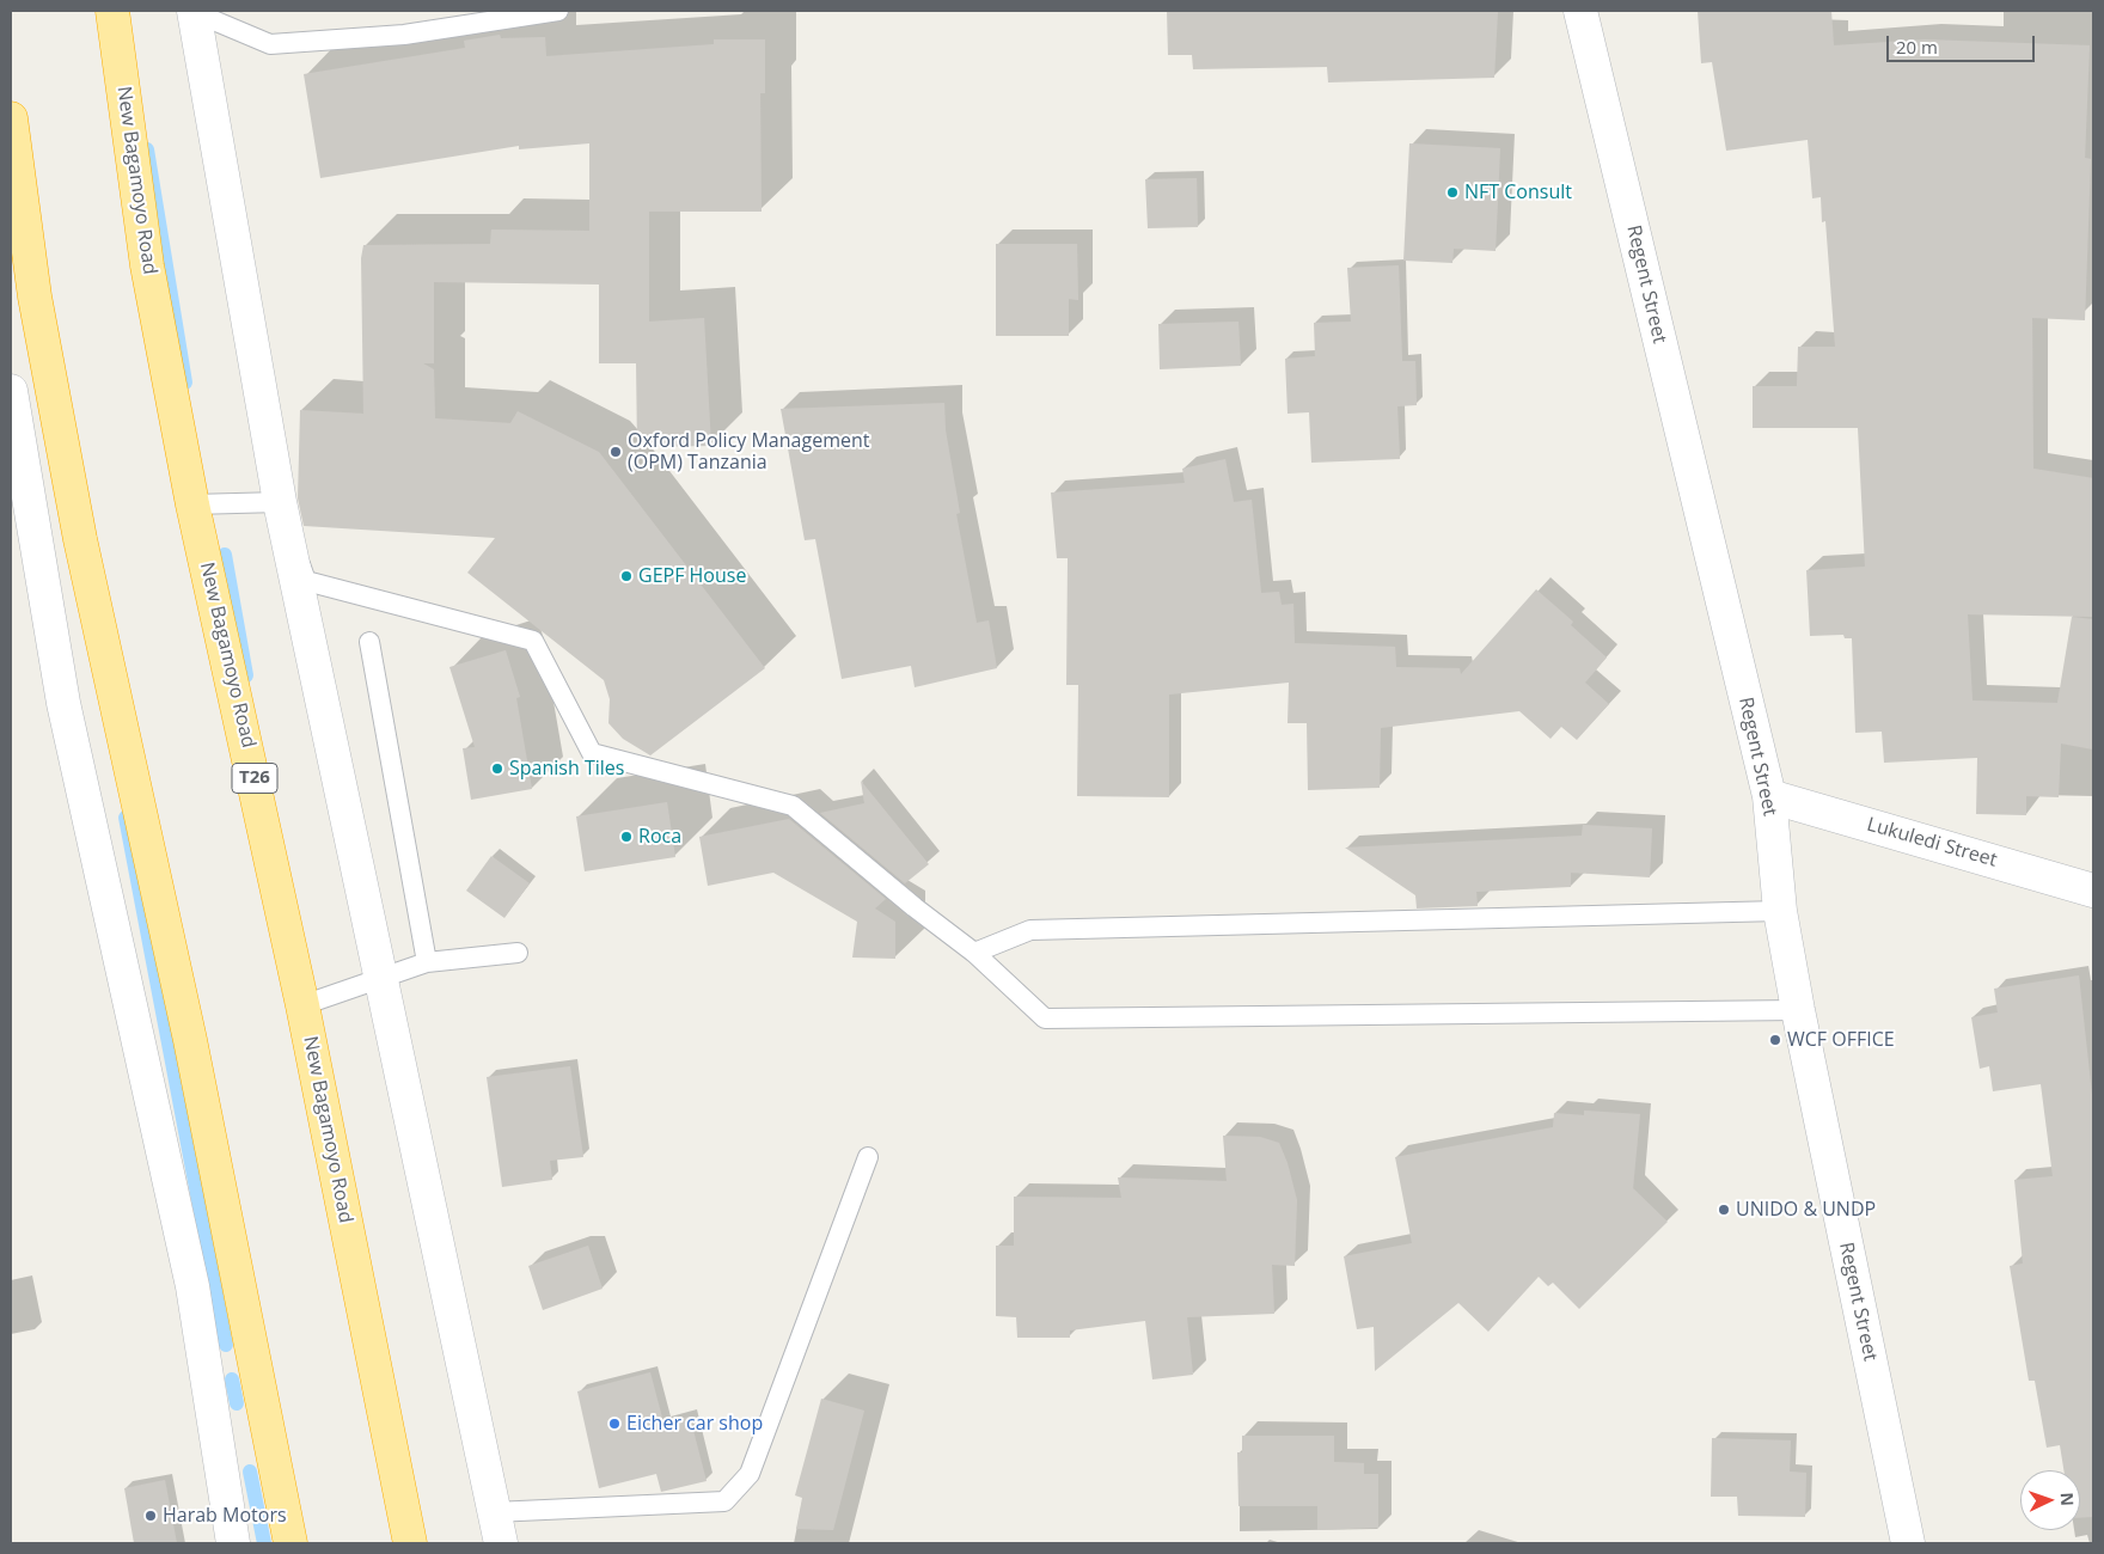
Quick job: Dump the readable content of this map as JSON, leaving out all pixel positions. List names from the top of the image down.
{
  "streets": {
    "highway": ["New Bagamoyo Road", "T26"],
    "street": ["Regent Street", "Lukuledi Street"]
  },
  "crossings": [
    ["Regent Street", "Lukuledi Street"]
  ],
  "places": [
    "NFT Consult",
    "Oxford Policy Management (OPM) Tanzania",
    "GEPF House",
    "Spanish Tiles",
    "Roca",
    "WCF OFFICE",
    "UNIDO & UNDP",
    "Eicher car shop",
    "Harab Motors"
  ],
  "scale_bar": "20 m",
  "north": "right"
}
